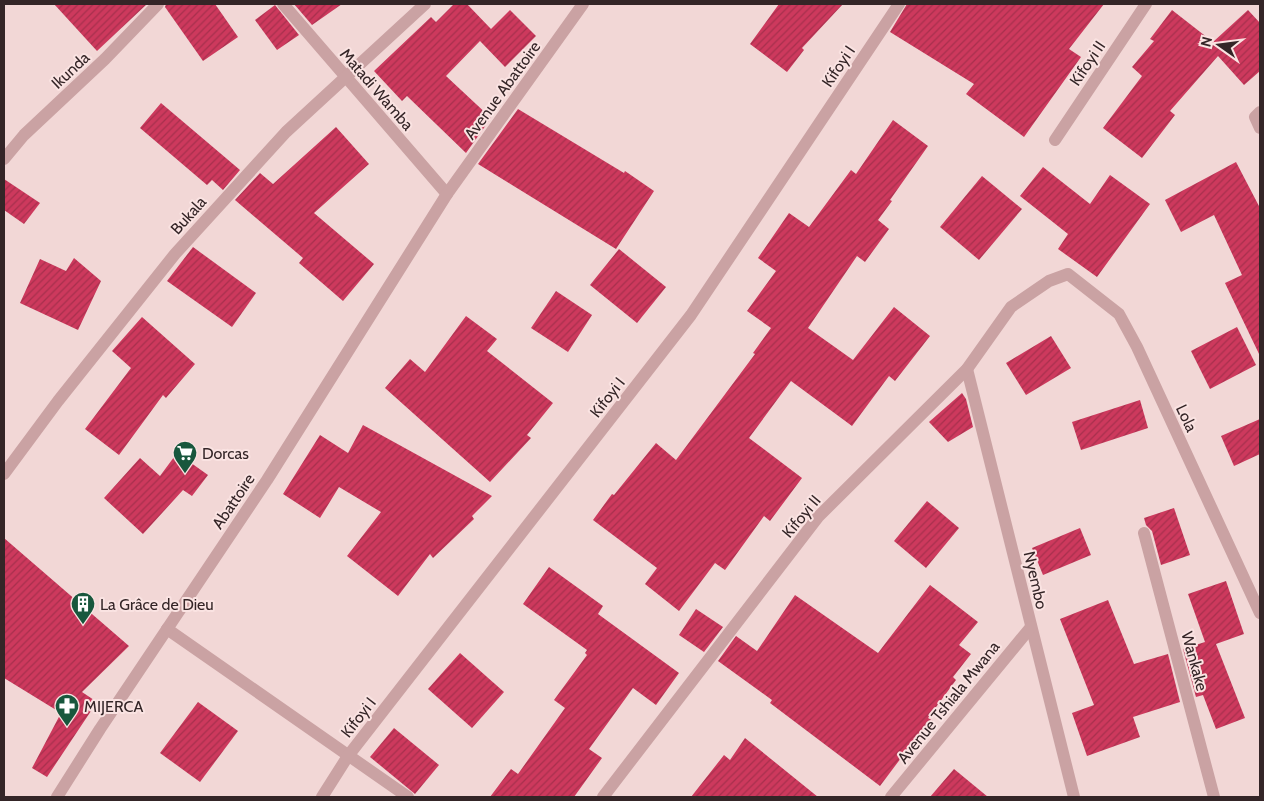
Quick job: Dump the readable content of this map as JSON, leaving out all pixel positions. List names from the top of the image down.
{
  "streets": {
    "street": [
      "Kifoyi II",
      "Kifoyi I",
      "Ikunda",
      "Matadi Wamba",
      "Avenue Abattoire",
      "Bukala",
      "Lola",
      "Abattoire",
      "Nyembo",
      "Wankake",
      "Avenue Tshiala Mwana"
    ]
  },
  "crossings": [
    ["Kifoyi II", "Lola"],
    ["Kifoyi II", "Nyembo"],
    ["Matadi Wamba", "Avenue Abattoire"],
    ["Matadi Wamba", "Bukala"],
    ["Matadi Wamba", "Abattoire"],
    ["Avenue Abattoire", "Abattoire"],
    ["Nyembo", "Avenue Tshiala Mwana"]
  ],
  "places": {
    "supermarket": ["Dorcas"],
    "building": ["La Grâce de Dieu"],
    "pharmacy": ["MIJERCA"]
  },
  "north": "left"
}
